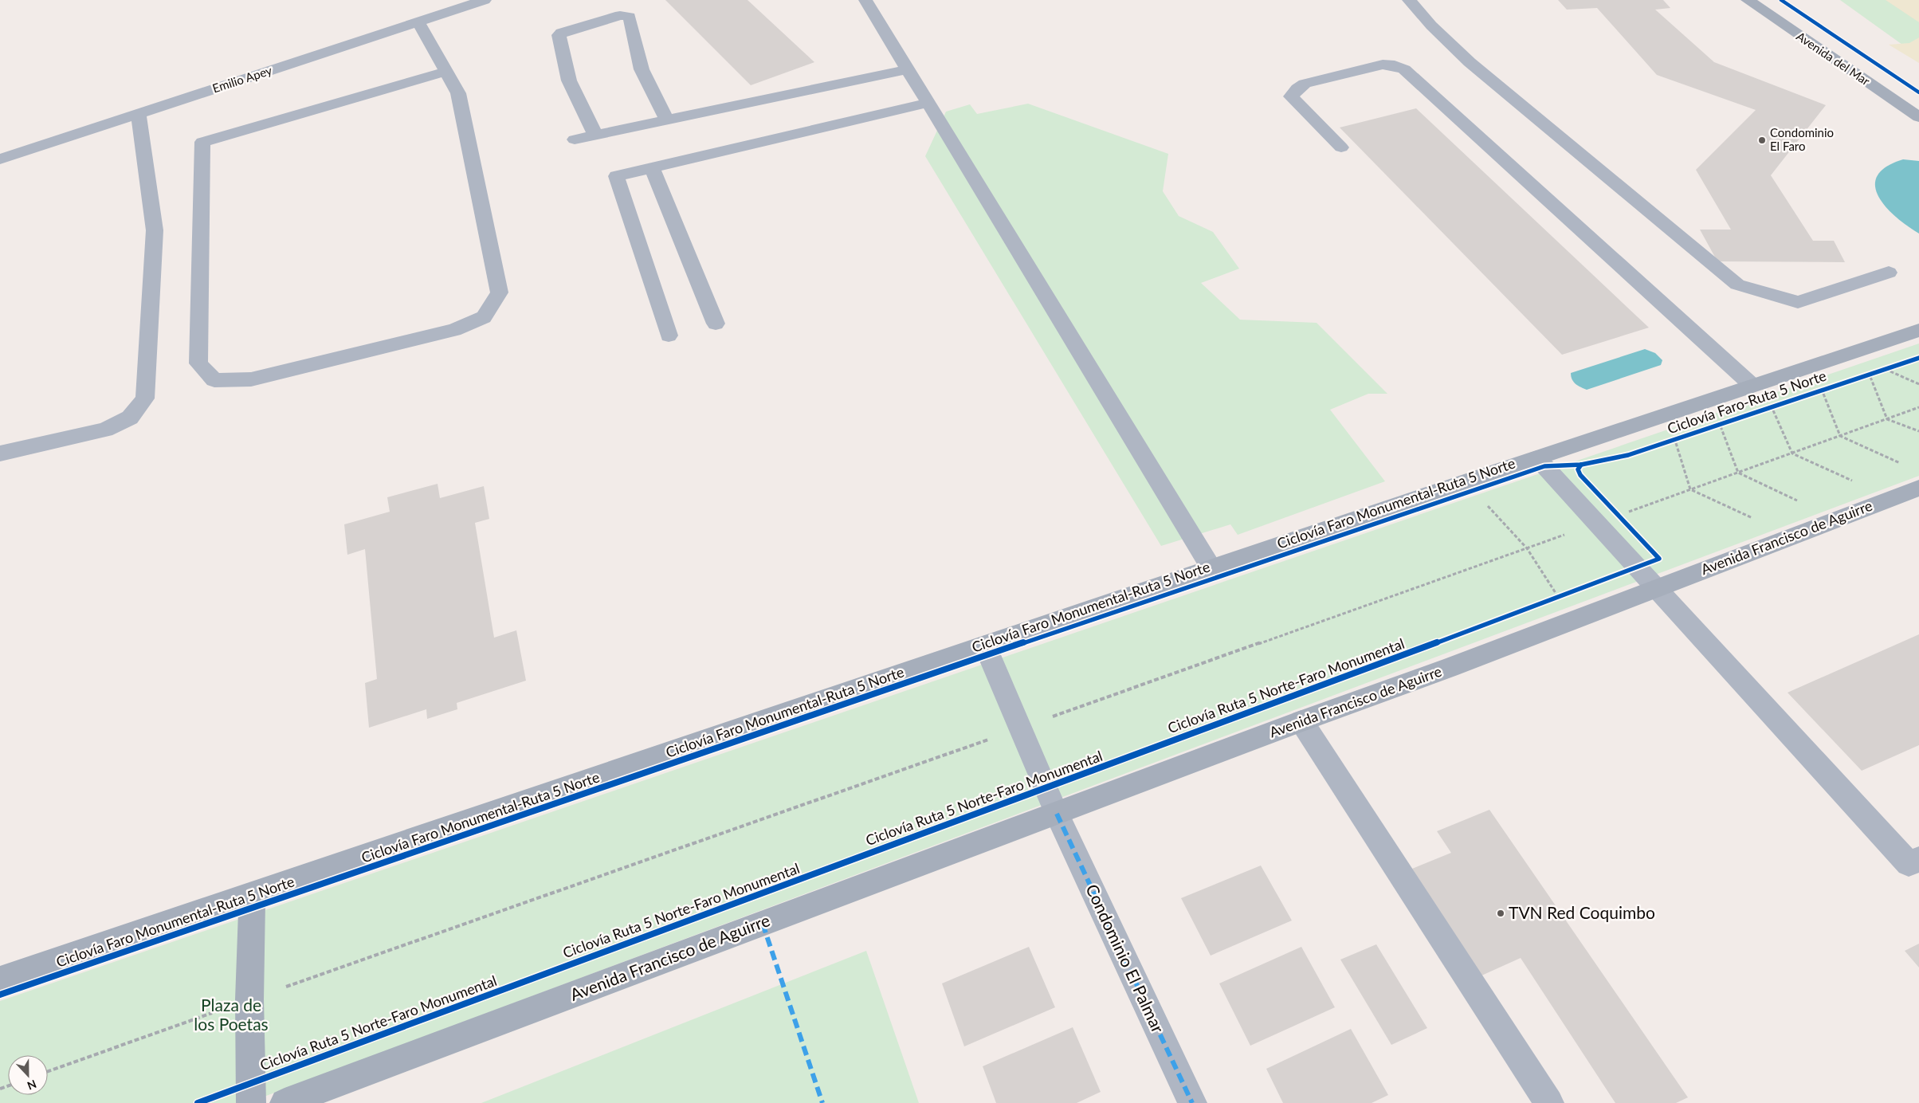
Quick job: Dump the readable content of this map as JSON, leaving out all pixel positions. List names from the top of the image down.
{
  "streets": {
    "main road": ["Avenida del Mar", "Avenida Francisco de Aguirre"],
    "street": ["Emilio Apey", "Condominio El Palmar"],
    "cycle path": ["Ciclovía Faro-Ruta 5 Norte", "Ciclovía Ruta 5 Norte-Faro Monumental"]
  },
  "crossings": [
    ["Avenida Francisco de Aguirre", "Condominio El Palmar"]
  ],
  "parks": ["Plaza de los Poetas"],
  "places": ["Condominio El Faro", "TVN Red Coquimbo"],
  "north": "bottom"
}
